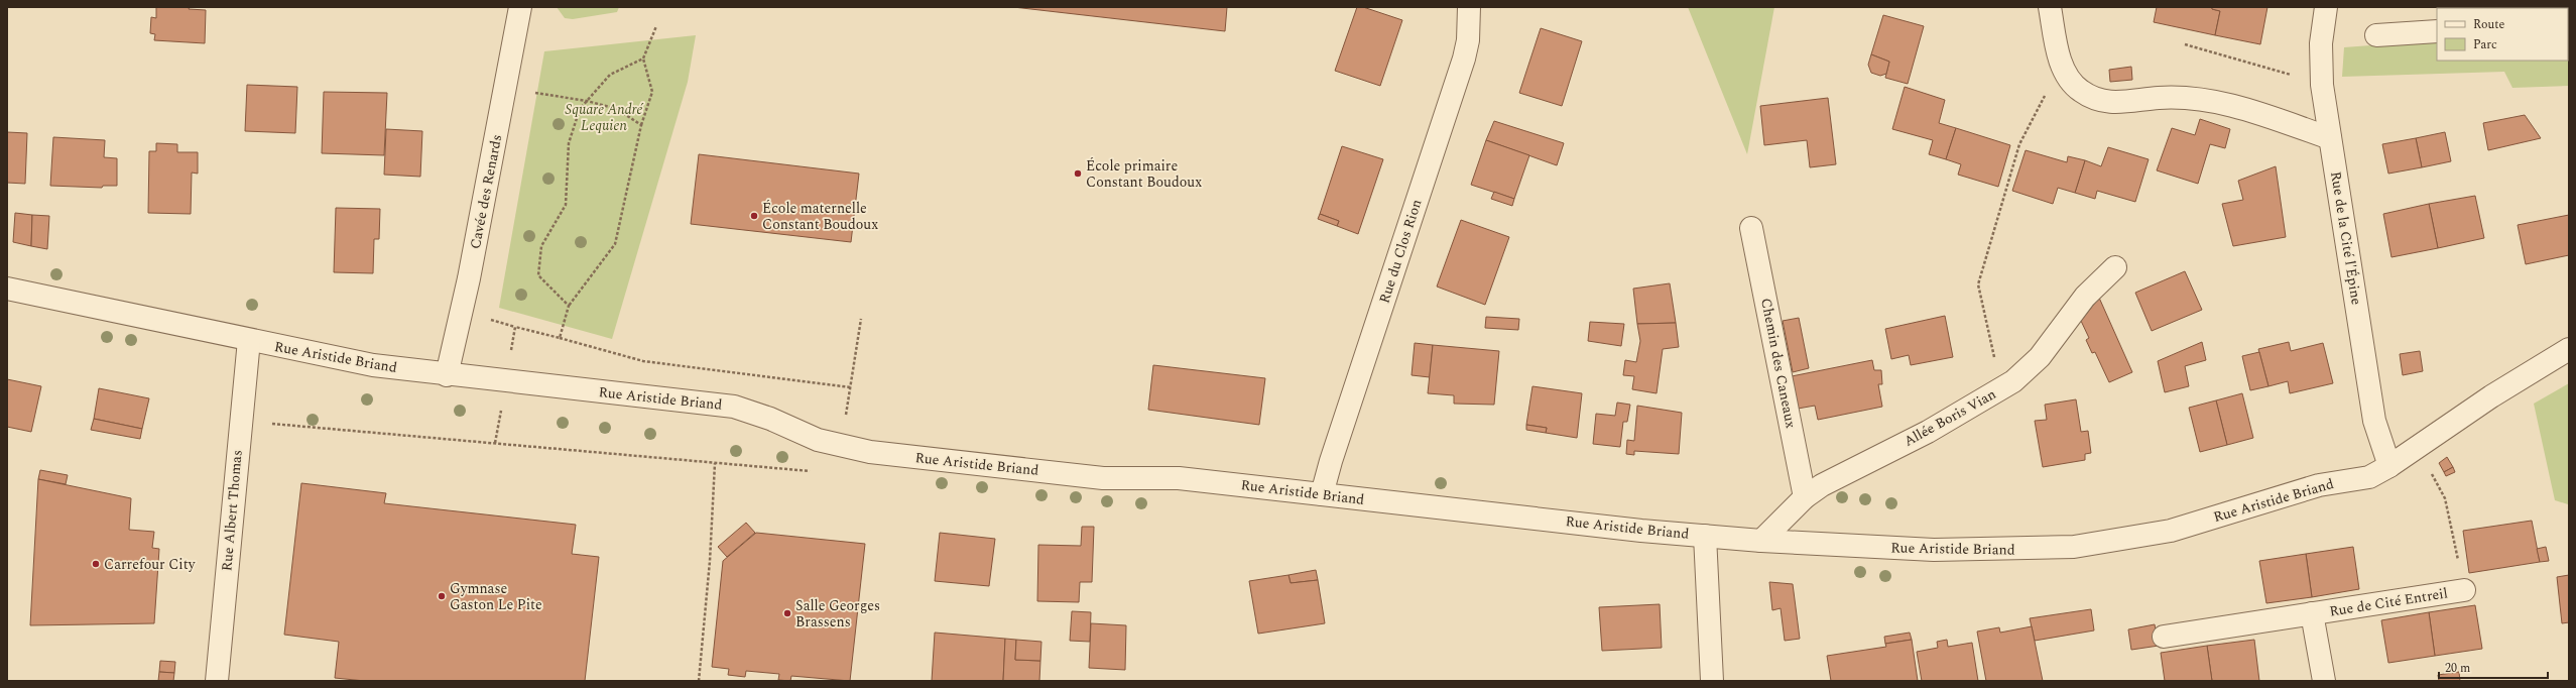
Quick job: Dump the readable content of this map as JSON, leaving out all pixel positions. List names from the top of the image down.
{
  "streets": {
    "street": [
      "Cavée des Renards",
      "Rue de la Cité l'Épine",
      "Rue du Clos Rion",
      "Rue Aristide Briand",
      "Chemin des Caneaux",
      "Allée Boris Vian",
      "Rue Albert Thomas",
      "Rue de Cité Entreil"
    ]
  },
  "crossings": [
    ["Cavée des Renards", "Rue Aristide Briand"],
    ["Rue de la Cité l'Épine", "Rue Aristide Briand"],
    ["Rue du Clos Rion", "Rue Aristide Briand"],
    ["Rue Aristide Briand", "Allée Boris Vian"],
    ["Rue Aristide Briand", "Rue Albert Thomas"],
    ["Chemin des Caneaux", "Allée Boris Vian"]
  ],
  "parks": ["Square André Lequien"],
  "places": [
    "École primaire Constant Boudoux",
    "École maternelle Constant Boudoux",
    "Carrefour City",
    "Gymnase Gaston Le Pite",
    "Salle Georges Brassens"
  ],
  "legend": ["Route", "Parc"],
  "scale_bar": "20 m"
}
